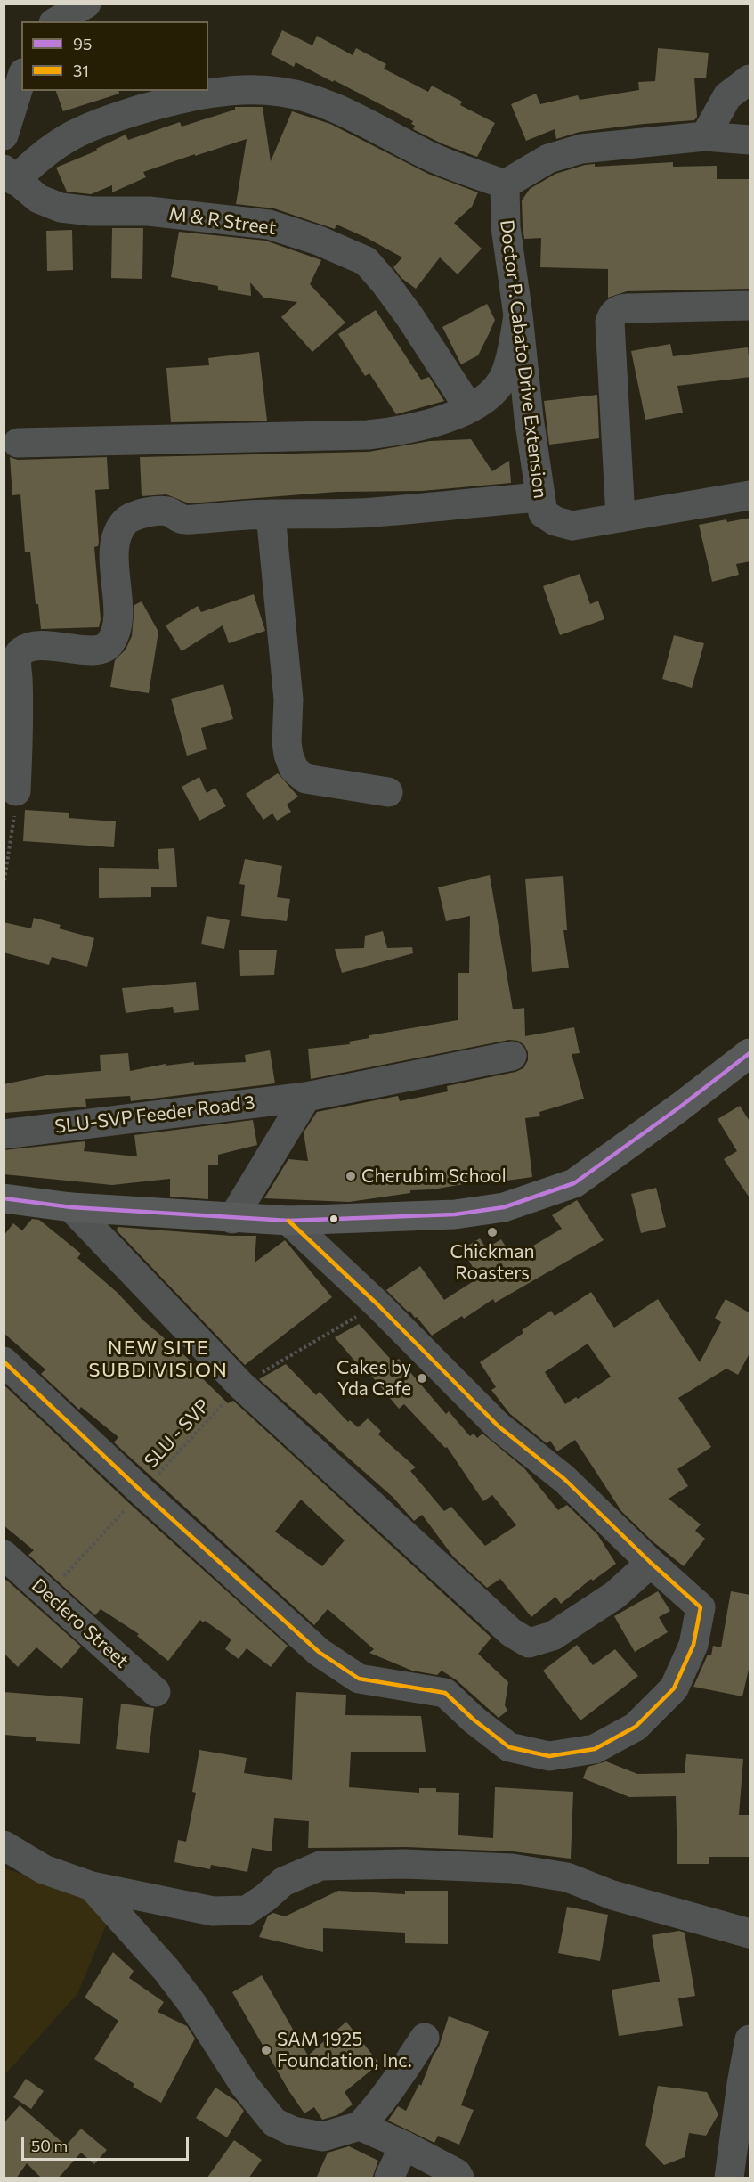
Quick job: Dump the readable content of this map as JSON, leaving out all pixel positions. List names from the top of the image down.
{
  "streets": {
    "street": [
      "M & R Street",
      "Doctor P. Cabato Drive Extension",
      "SLU-SVP Feeder Road 3",
      "Declero Street"
    ],
    "path": ["SLU - SVP"]
  },
  "crossings": [
    ["SLU - SVP", "Declero Street"]
  ],
  "districts": ["NEW SITE SUBDIVISION"],
  "places": [
    "Cherubim School",
    "Chickman Roasters",
    "Cakes by Yda Cafe",
    "SAM 1925 Foundation, Inc."
  ],
  "lines": ["transit line 95", "transit line 31"],
  "legend": ["95", "31"],
  "scale_bar": "50 m"
}
